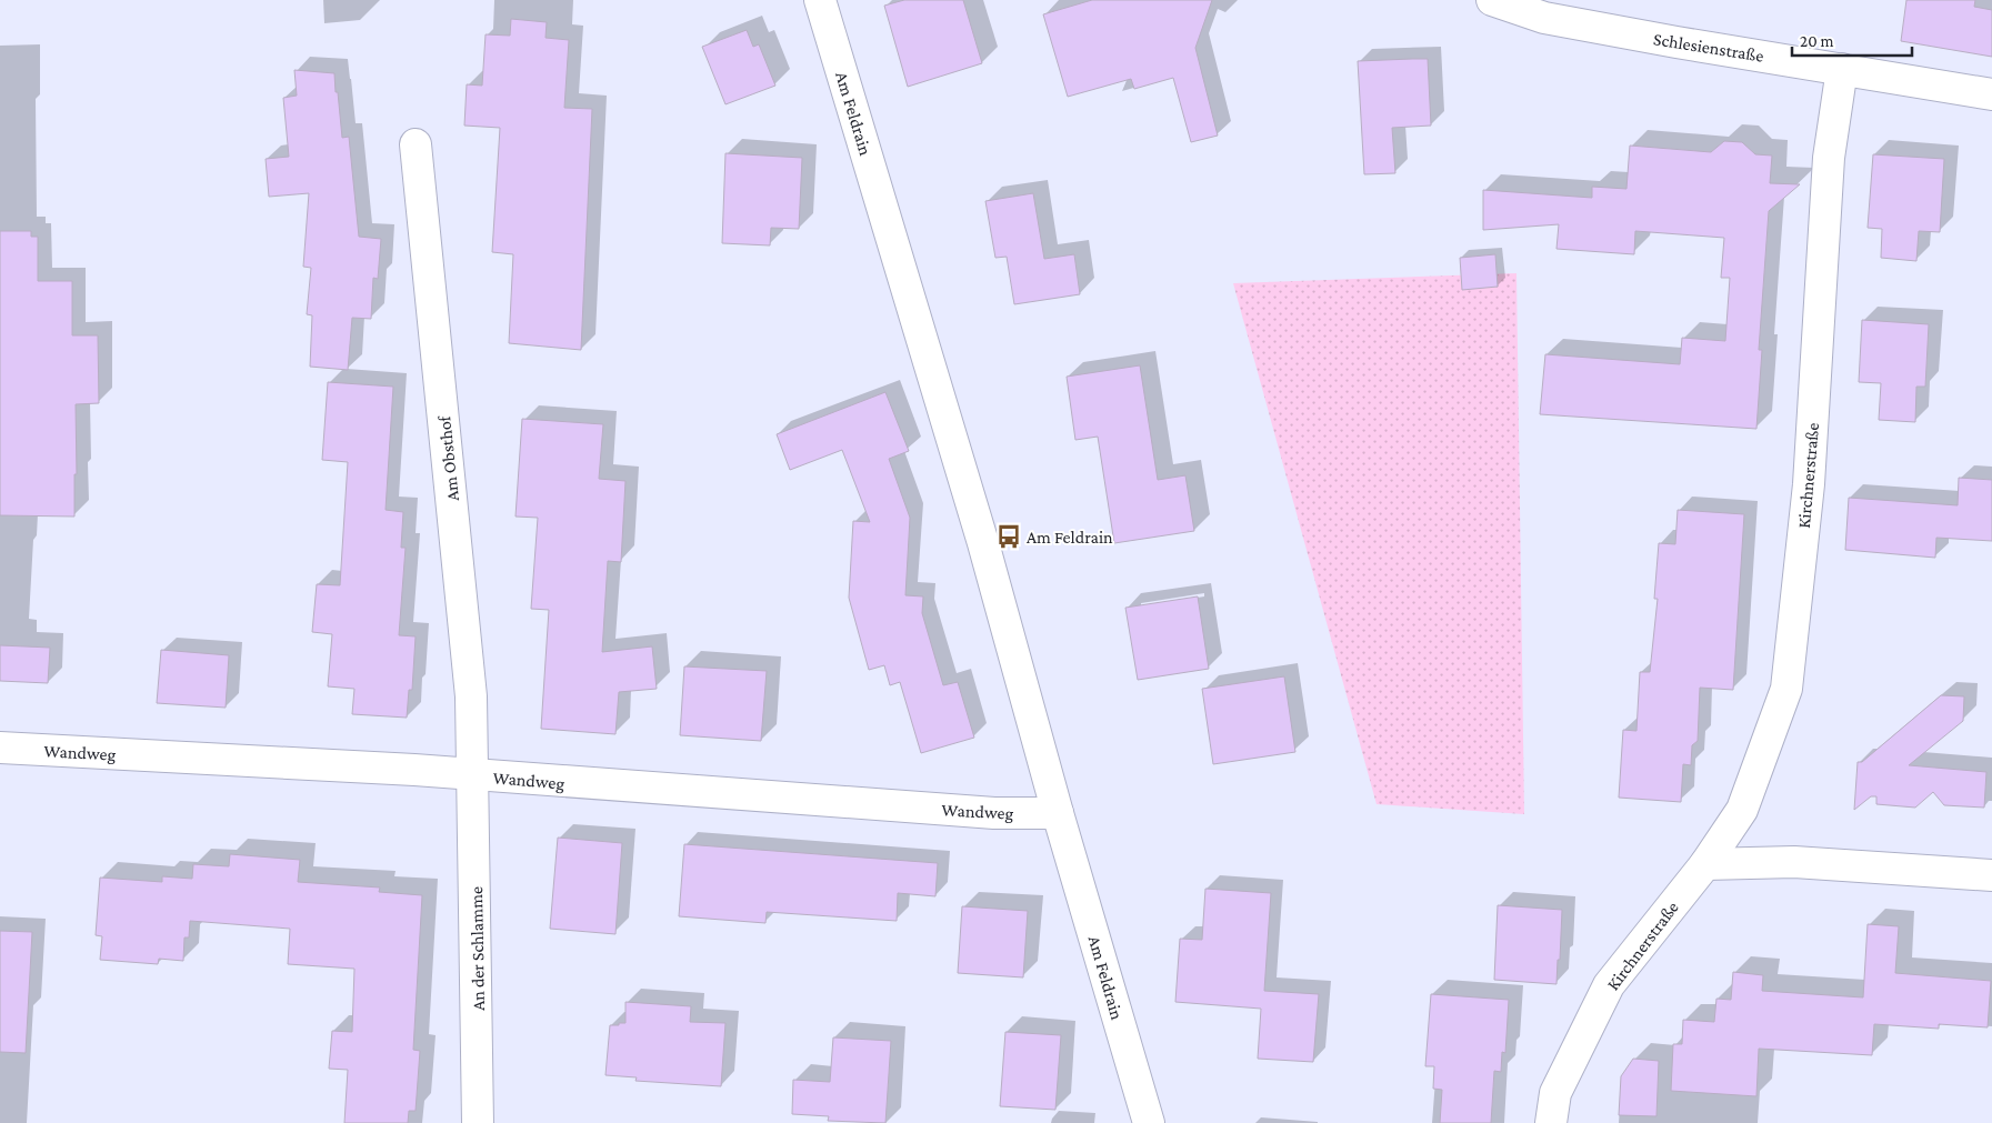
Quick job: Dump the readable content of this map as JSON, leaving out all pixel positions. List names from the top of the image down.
{
  "streets": {
    "street": [
      "Schlesienstraße",
      "Am Feldrain",
      "Am Obsthof",
      "Kirchnerstraße",
      "Wandweg",
      "An der Schlamme"
    ]
  },
  "crossings": [
    ["Schlesienstraße", "Kirchnerstraße"],
    ["Am Feldrain", "Wandweg"],
    ["Am Obsthof", "Wandweg"],
    ["Am Obsthof", "An der Schlamme"],
    ["Wandweg", "An der Schlamme"]
  ],
  "places": {
    "bus stop": ["Am Feldrain"]
  },
  "scale_bar": "20 m"
}
